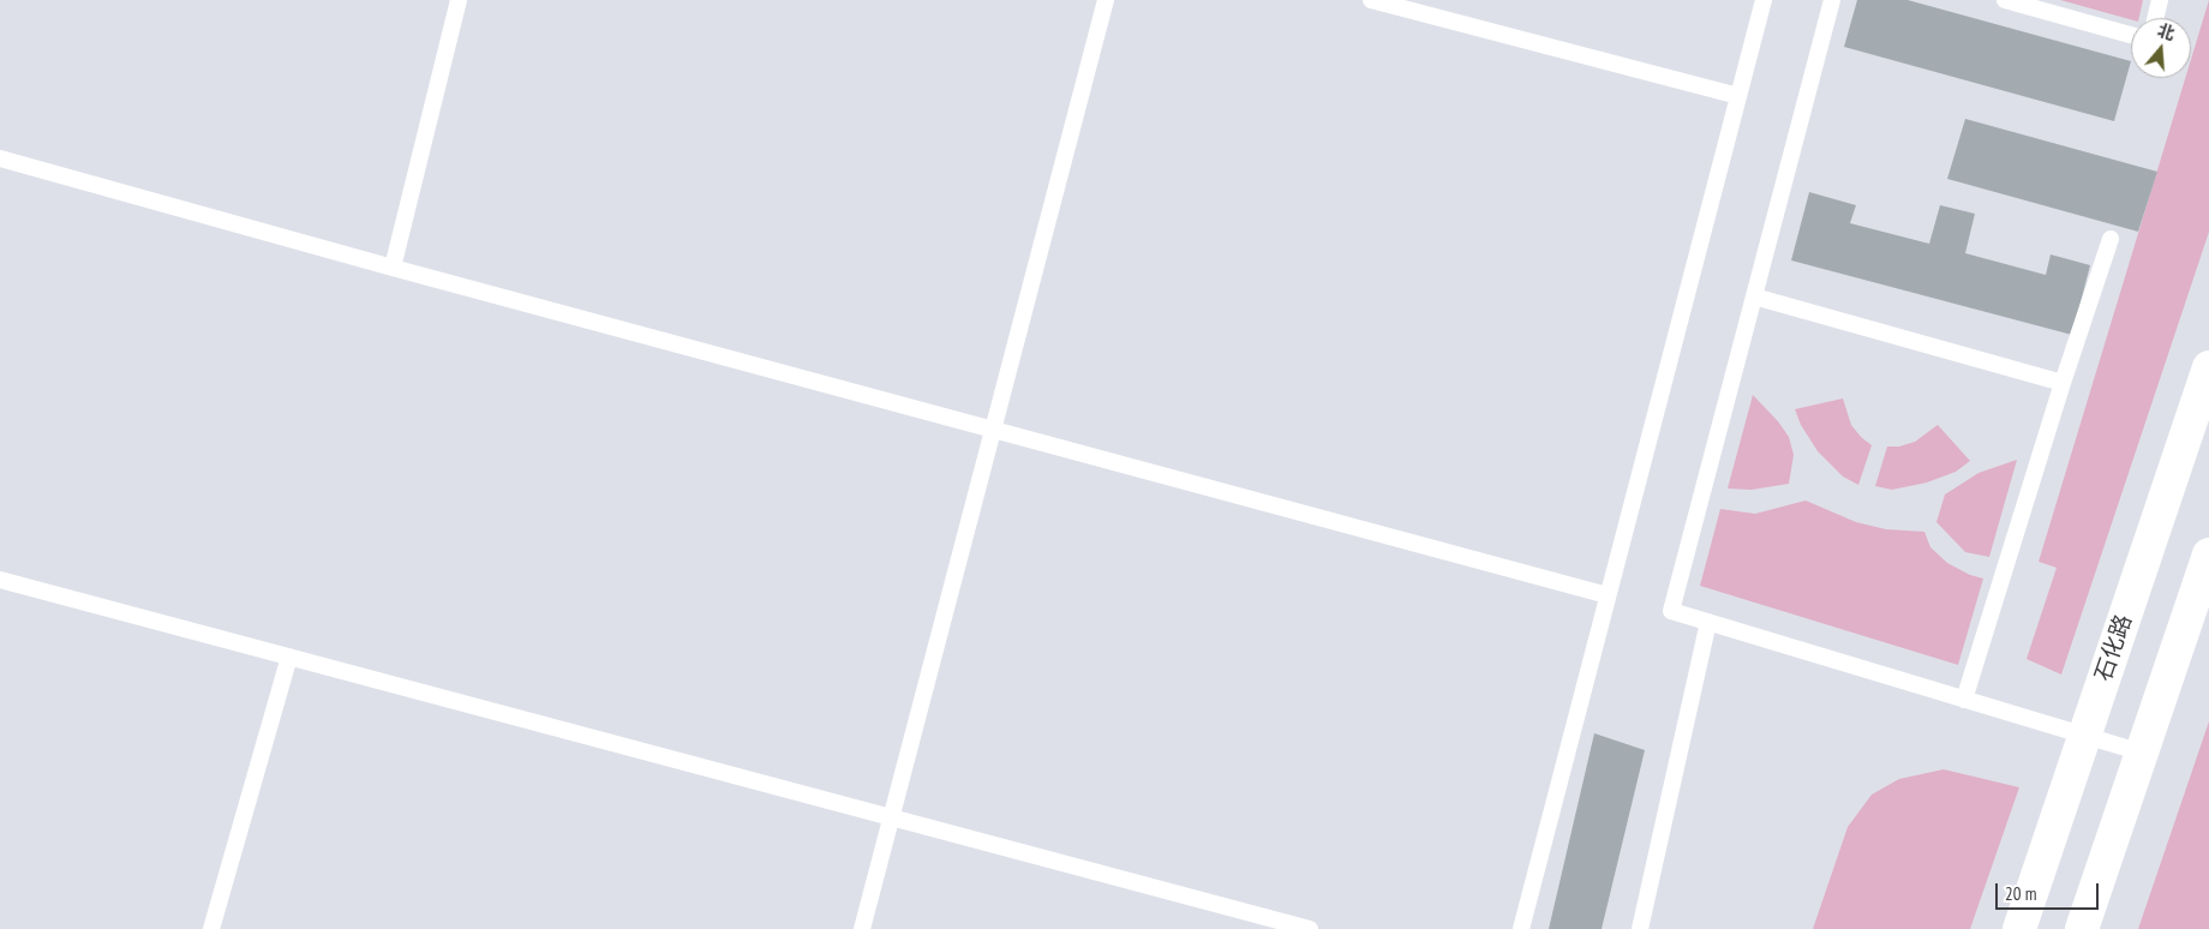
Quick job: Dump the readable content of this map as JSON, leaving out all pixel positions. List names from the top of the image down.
{
  "streets": {
    "main road": ["石化路"]
  },
  "scale_bar": "20 m",
  "north": "top"
}
